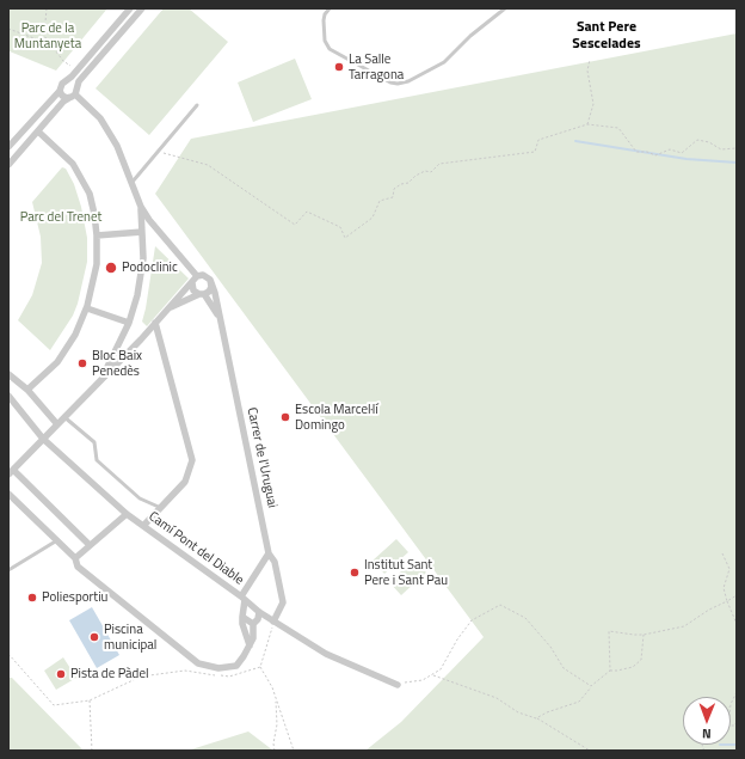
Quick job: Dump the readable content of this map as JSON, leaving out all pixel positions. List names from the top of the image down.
{
  "streets": {
    "street": ["Carrer de l'Uruguai", "Camí Pont del Diable"]
  },
  "crossings": [
    ["Carrer de l'Uruguai", "Camí Pont del Diable"]
  ],
  "districts": ["Sant Pere Sescelades"],
  "parks": ["Parc de la Muntanyeta", "Parc del Trenet"],
  "places": [
    "La Salle Tarragona",
    "Podoclinic",
    "Bloc Baix Penedès",
    "Escola Marcel·lí Domingo",
    "Institut Sant Pere i Sant Pau",
    "Poliesportiu",
    "Piscina municipal",
    "Pista de Pàdel"
  ],
  "north": "bottom"
}
